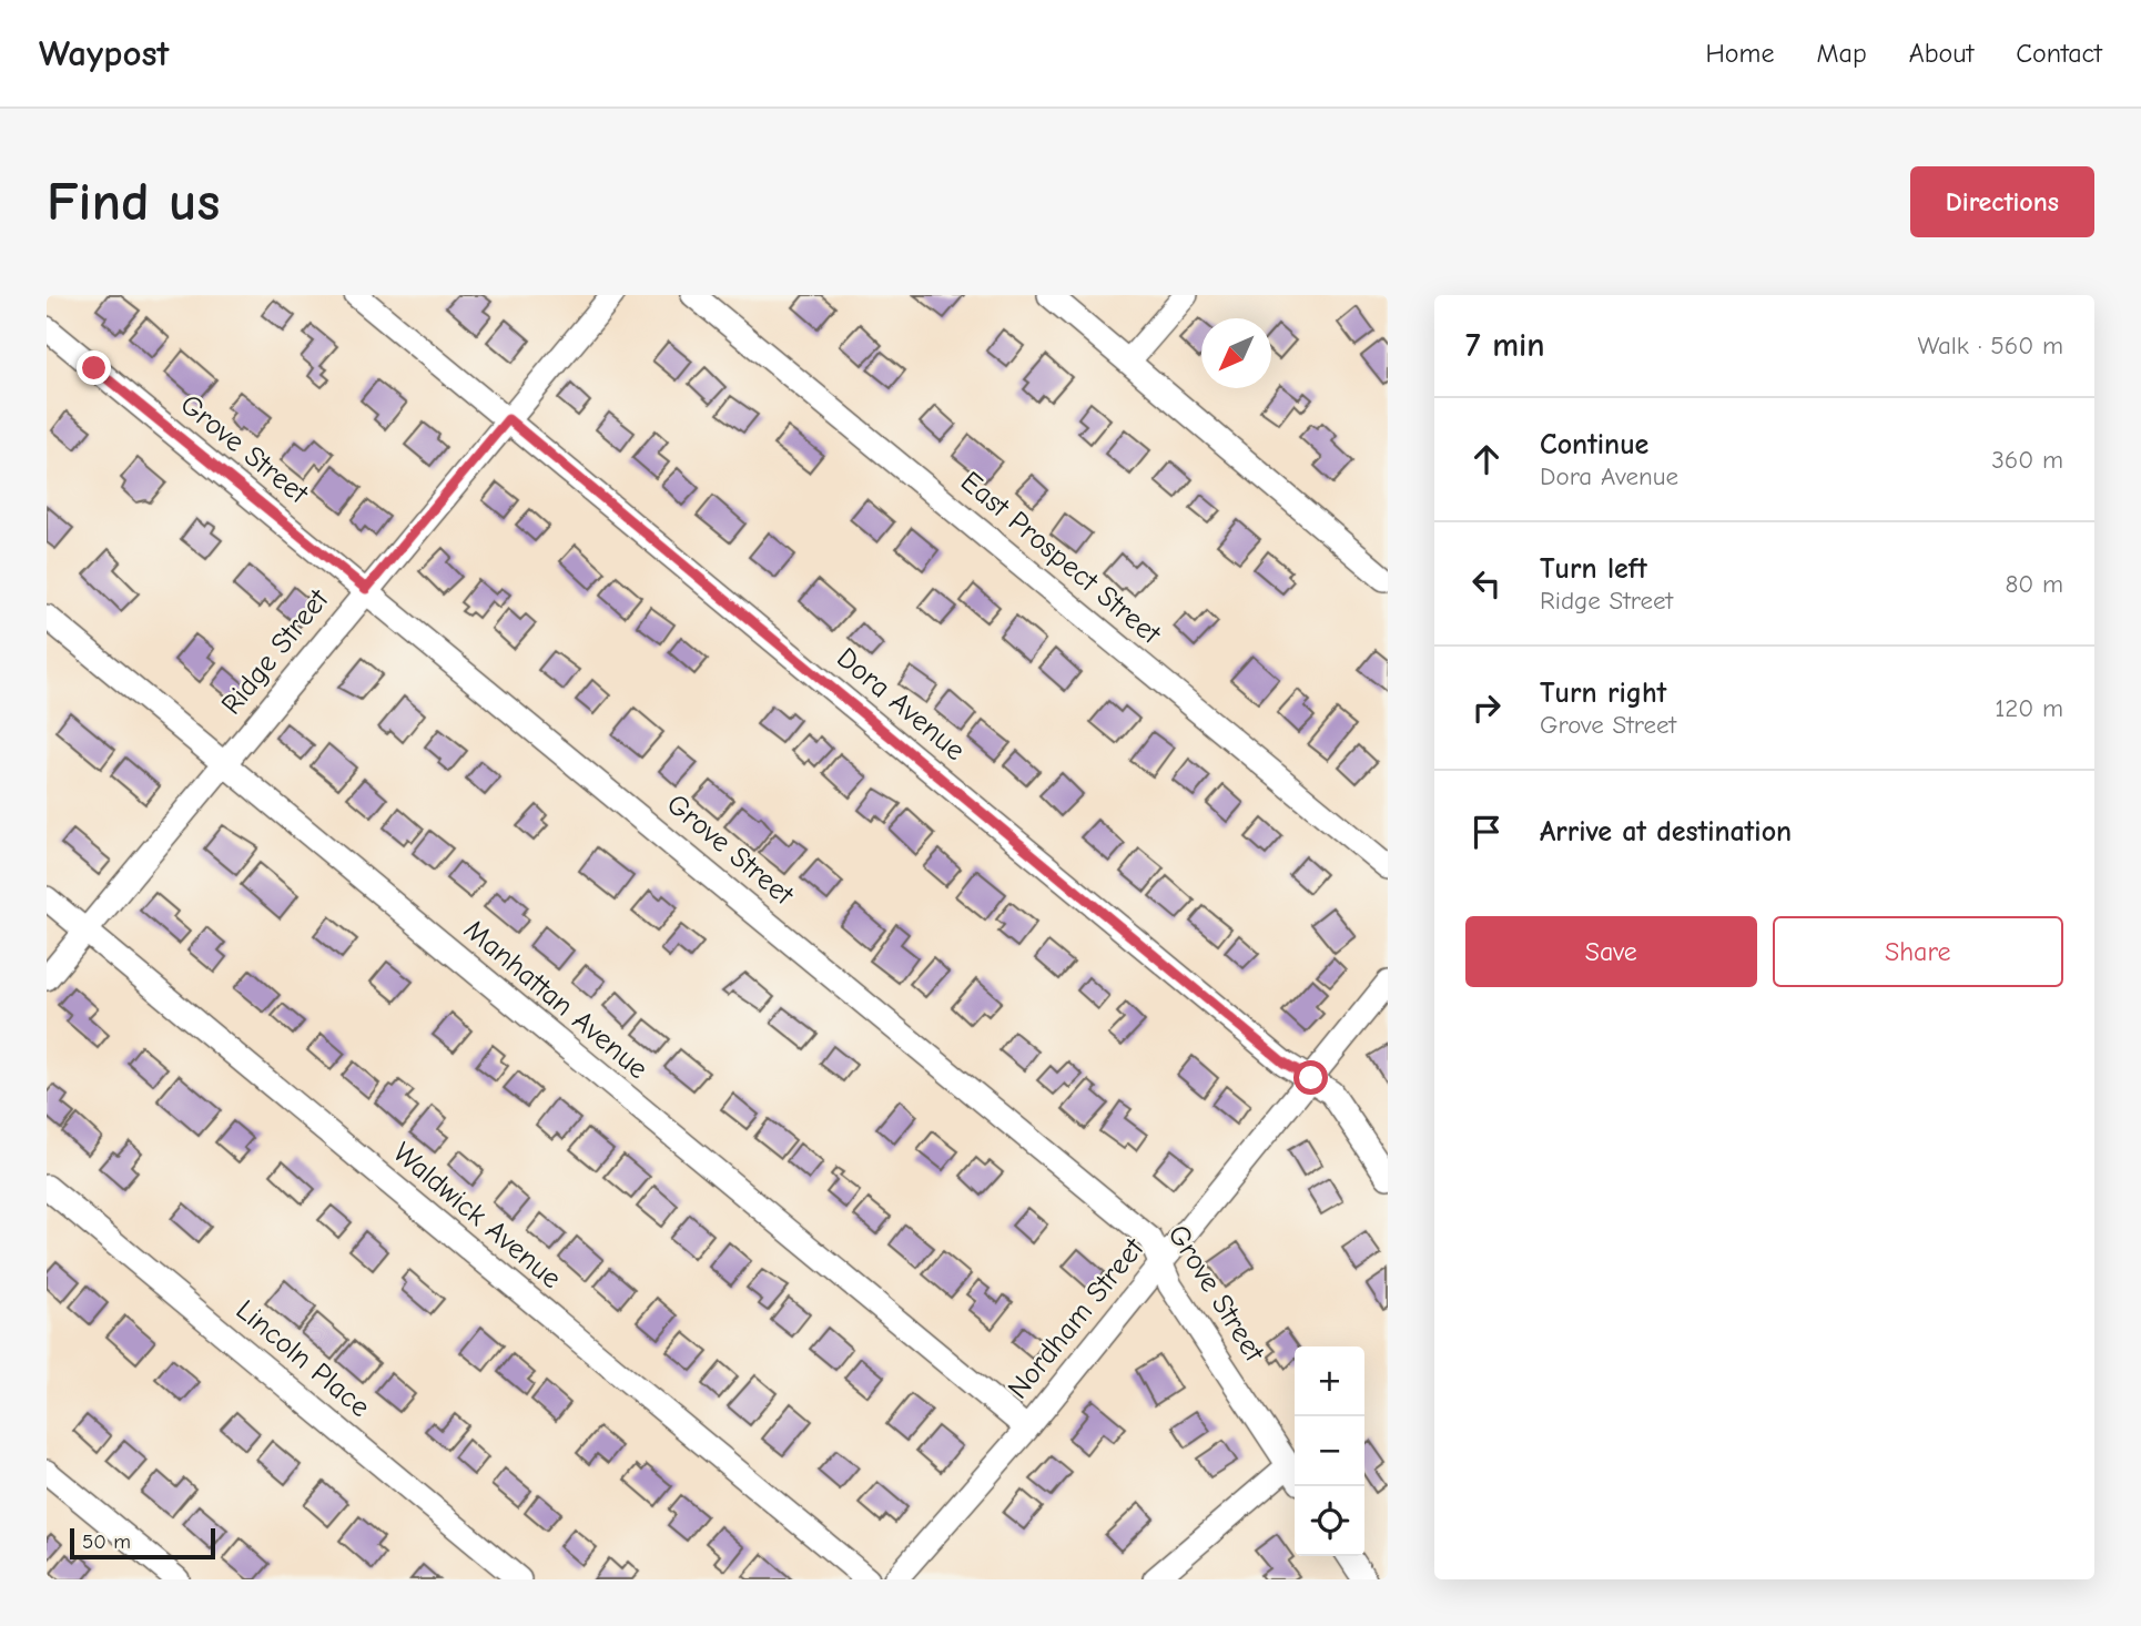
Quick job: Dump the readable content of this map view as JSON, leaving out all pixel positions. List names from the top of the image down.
{
  "streets": {
    "street": [
      "Grove Street",
      "East Prospect Street",
      "Ridge Street",
      "Dora Avenue",
      "Manhattan Avenue",
      "Waldwick Avenue",
      "Nordham Street",
      "Lincoln Place"
    ]
  },
  "crossings": [
    ["Grove Street", "Ridge Street"],
    ["Grove Street", "Nordham Street"],
    ["Ridge Street", "Dora Avenue"],
    ["Ridge Street", "Manhattan Avenue"],
    ["Ridge Street", "Waldwick Avenue"],
    ["Dora Avenue", "Nordham Street"],
    ["Manhattan Avenue", "Nordham Street"]
  ],
  "scale_bar": "50 m",
  "north": "bottom left",
  "page": {
    "header": "Waypost",
    "nav": [
      "Home",
      "Map",
      "About",
      "Contact"
    ],
    "buttons": [
      "Directions",
      ["Save", "Share"]
    ],
    "title": "Find us",
    "heading": ["7 min", "Walk · 560 m"],
    "list": [
      ["Continue", "Dora Avenue", "360 m"],
      ["Turn left", "Ridge Street", "80 m"],
      ["Turn right", "Grove Street", "120 m"],
      "Arrive at destination"
    ],
    "map_buttons": ["+", "−"],
    "scale": "50 m"
  }
}
